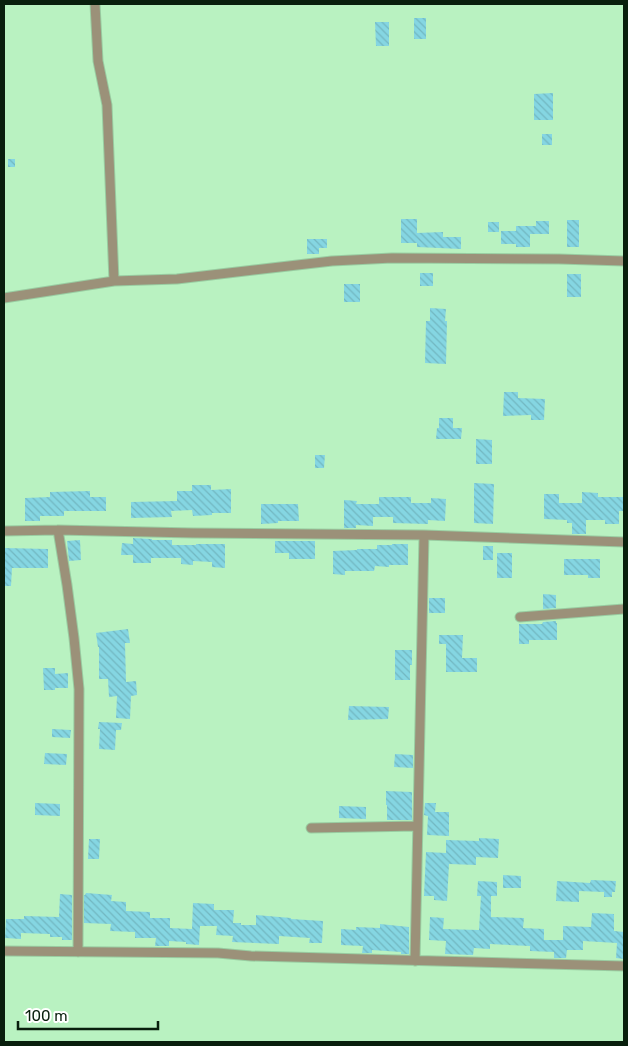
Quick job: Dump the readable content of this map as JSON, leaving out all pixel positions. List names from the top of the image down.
{
  "scale_bar": "100 m"
}
